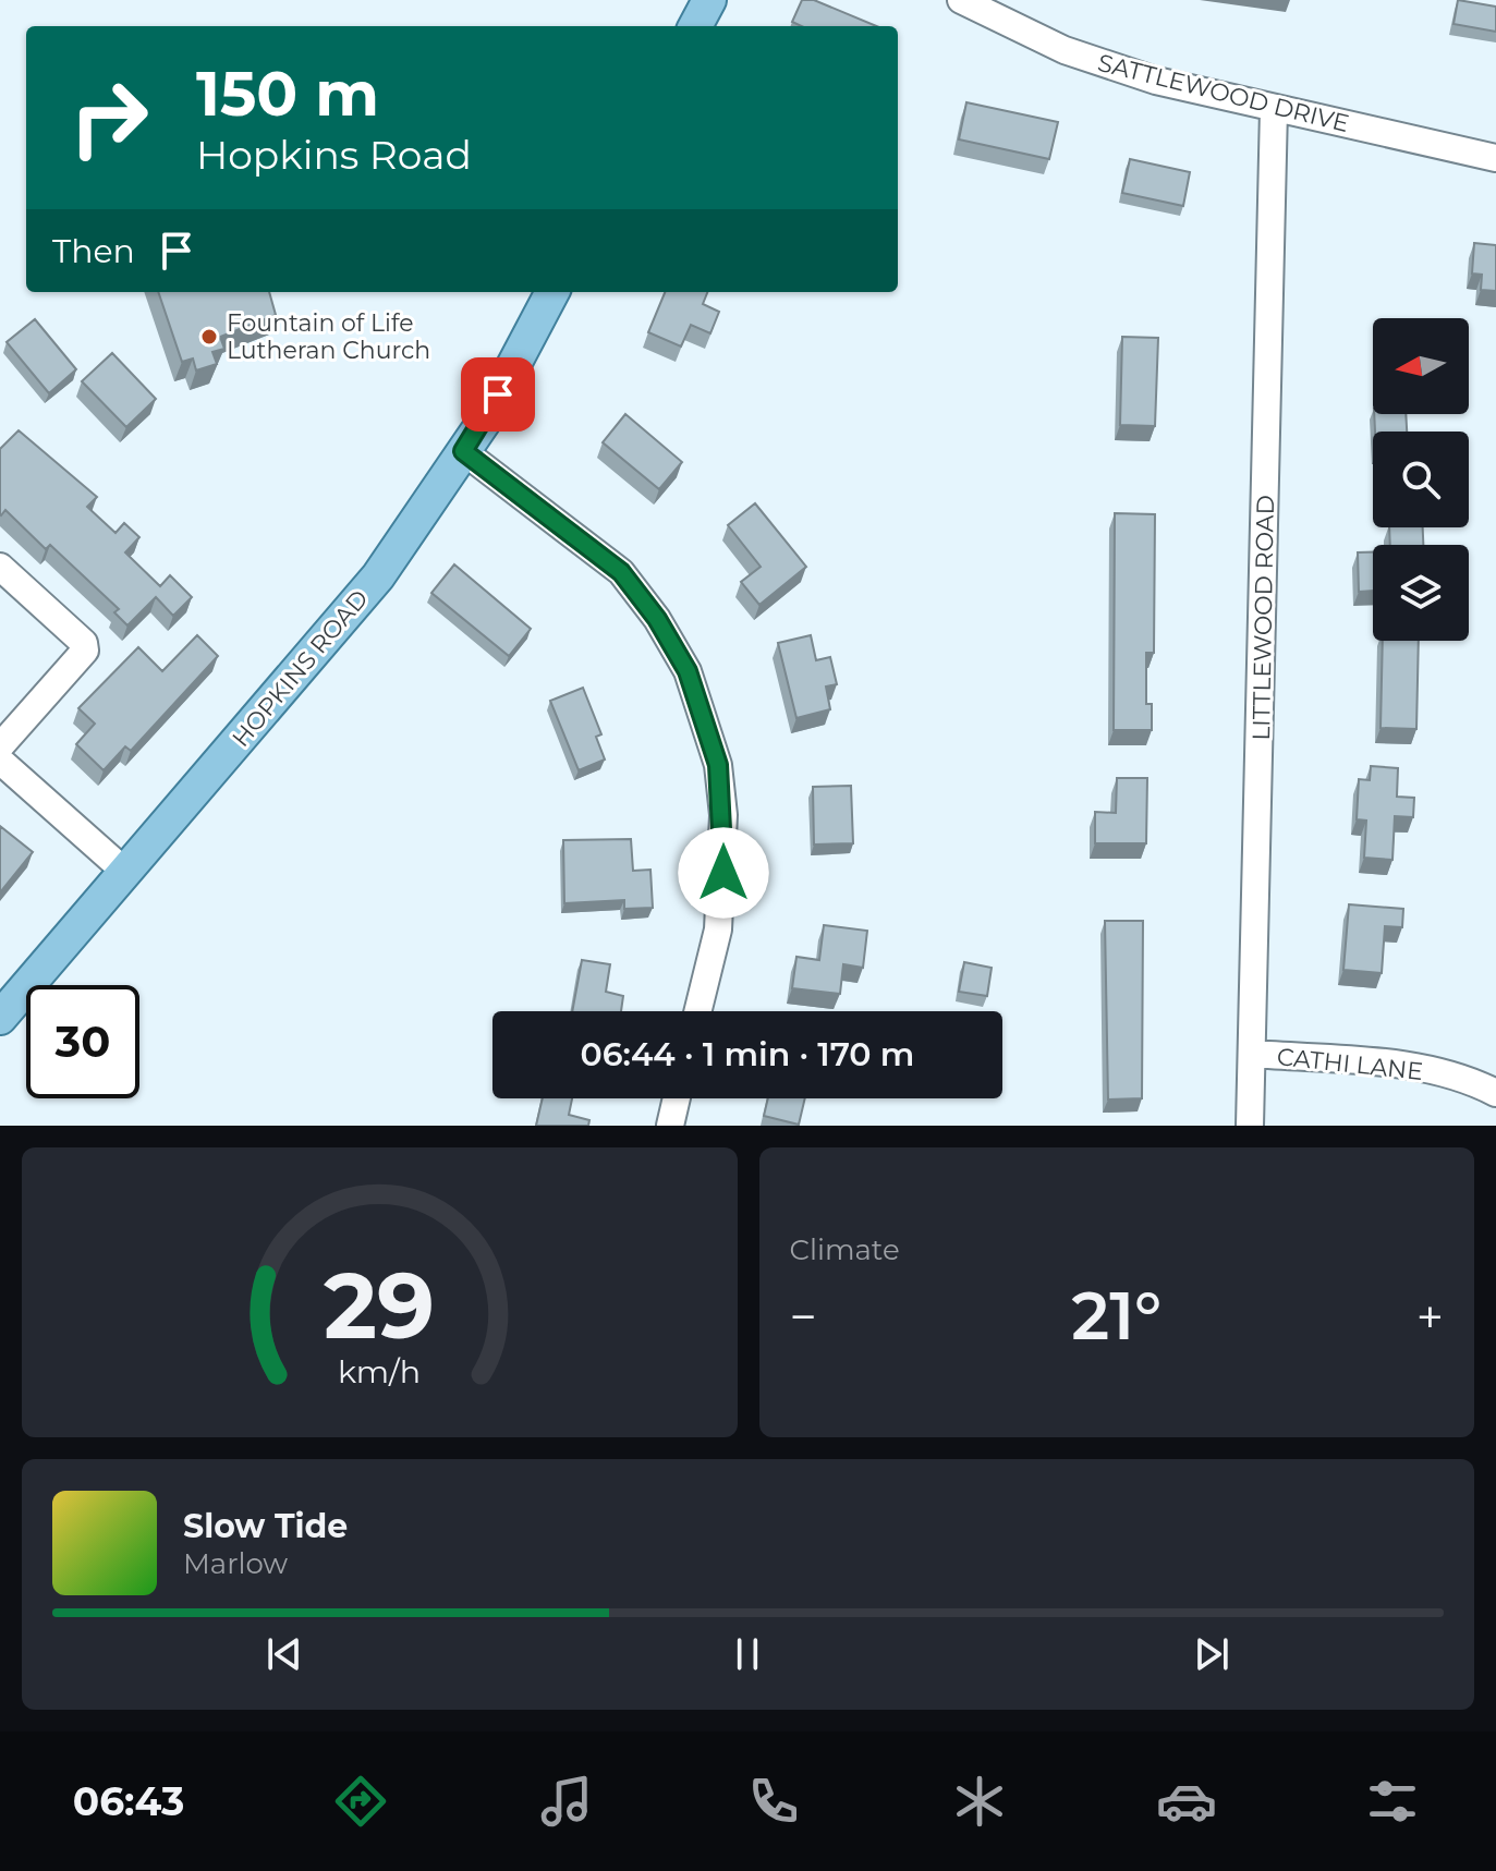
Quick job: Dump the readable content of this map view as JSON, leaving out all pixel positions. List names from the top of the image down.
{
  "streets": {
    "main road": ["HOPKINS ROAD"],
    "street": ["SATTLEWOOD DRIVE", "LITTLEWOOD ROAD", "CATHI LANE"]
  },
  "crossings": [
    ["SATTLEWOOD DRIVE", "LITTLEWOOD ROAD"],
    ["LITTLEWOOD ROAD", "CATHI LANE"]
  ],
  "places": ["Fountain of Life Lutheran Church"],
  "north": "left",
  "page": {
    "turn": ["150 m", "Hopkins Road"],
    "then": "Then",
    "limit": "30",
    "trip": "06:44 · 1 min · 170 m",
    "tile": "Climate",
    "heat": ["−", "21°", "+"],
    "song": ["Slow Tide", "Marlow"],
    "tabs": "06:43",
    "gauge": ["29", "km/h"]
  }
}
